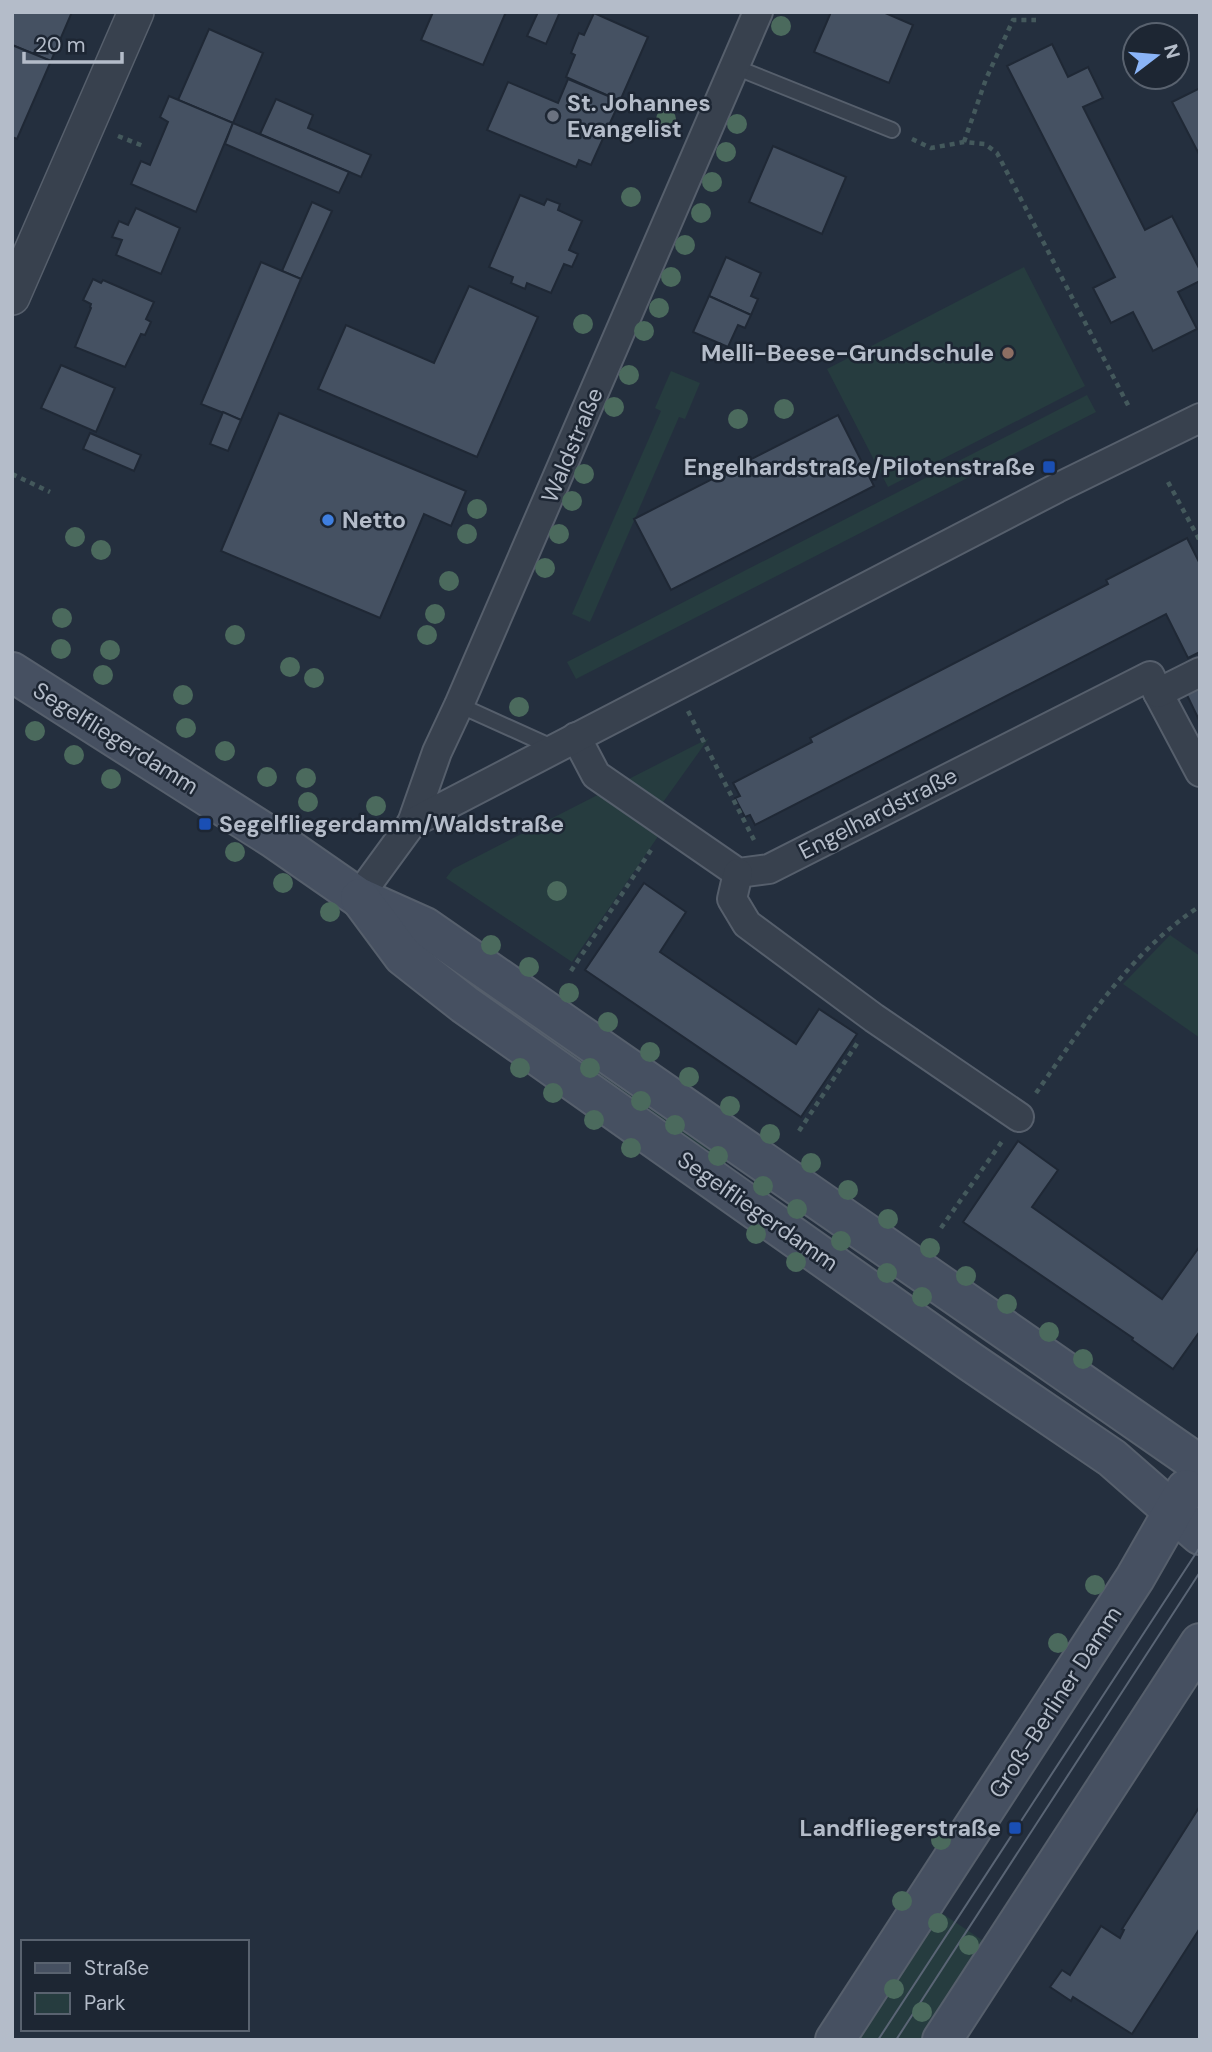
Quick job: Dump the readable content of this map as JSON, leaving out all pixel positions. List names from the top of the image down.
{
  "streets": {
    "main road": ["Segelfliegerdamm", "Groß-Berliner Damm"],
    "street": ["Waldstraße", "Engelhardstraße"]
  },
  "crossings": [
    ["Segelfliegerdamm", "Groß-Berliner Damm"]
  ],
  "places": {
    "other": ["St. Johannes Evangelist", "Melli-Beese-Grundschule", "Netto"],
    "transit": ["Engelhardstraße/Pilotenstraße", "Segelfliegerdamm/Waldstraße", "Landfliegerstraße"]
  },
  "legend": ["Straße", "Park"],
  "scale_bar": "20 m",
  "north": "right"
}
